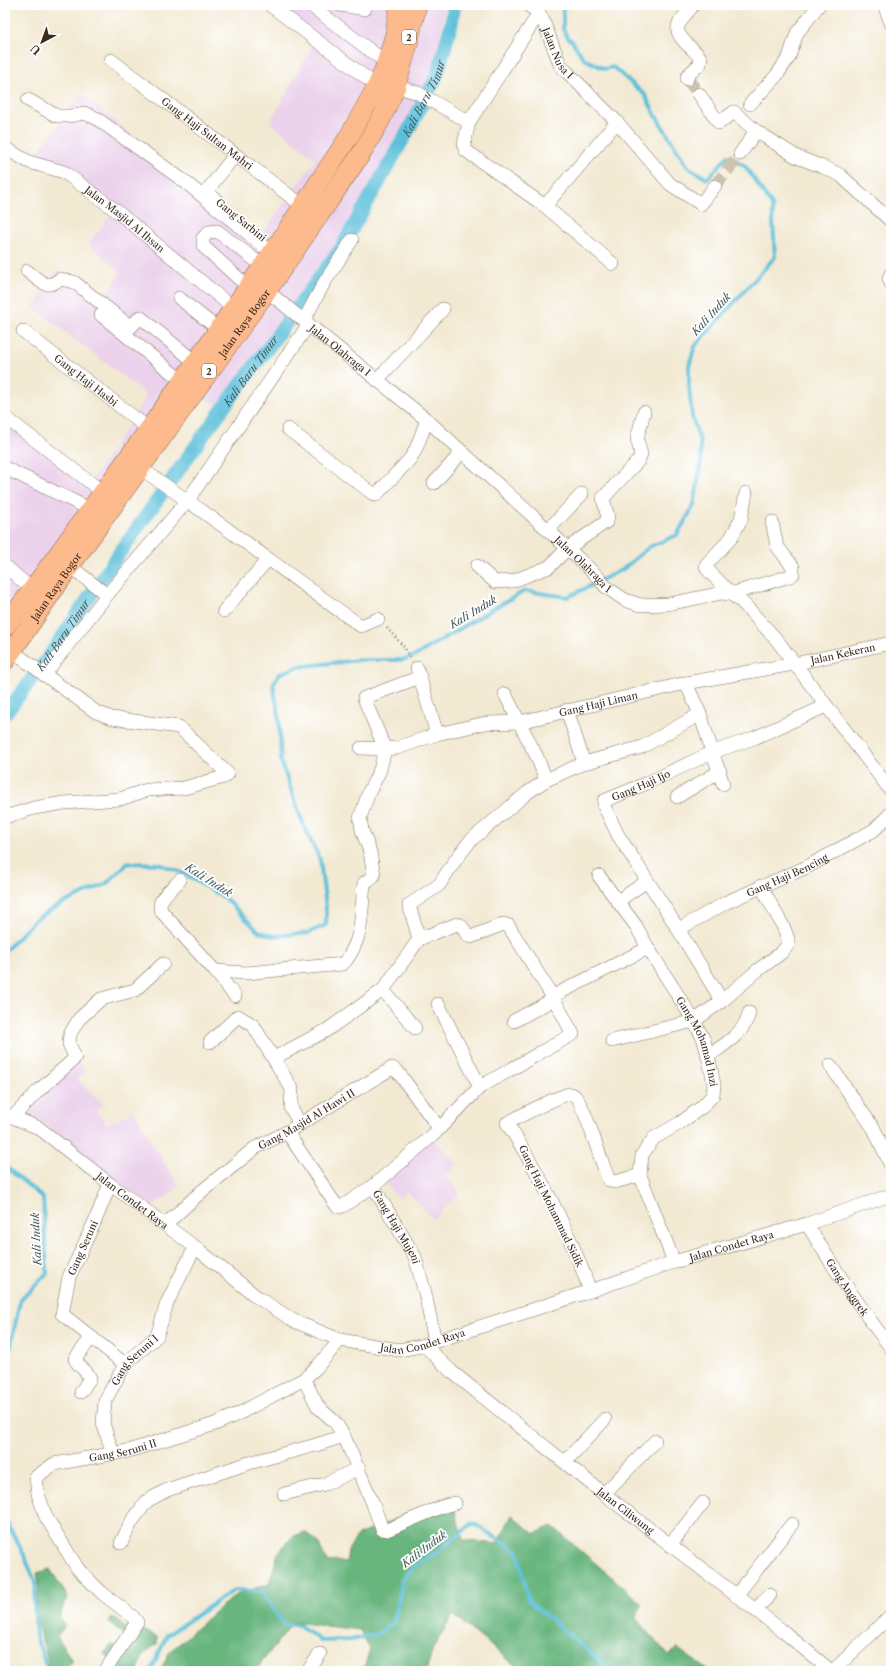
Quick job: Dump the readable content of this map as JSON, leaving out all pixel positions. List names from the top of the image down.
{
  "streets": {
    "highway": ["2", "Jalan Raya Bogor"],
    "street": [
      "Jalan Nusa I",
      "Gang Haji Sultan Mahri",
      "Jalan Masjid Al Ihsan",
      "Gang Sarbini",
      "Jalan Olahraga I",
      "Gang Haji Hasbi",
      "Jalan Kekeran",
      "Gang Haji Liman",
      "Gang Haji Ijo",
      "Gang Haji Bencing",
      "Gang Mohamad Inzi",
      "Gang Masjid Al Hawi II",
      "Jalan Condet Raya",
      "Gang Haji Mohammad Sidik",
      "Gang Haji Mujeni",
      "Gang Seruni",
      "Gang Anggrek",
      "Gang Seruni I",
      "Gang Seruni II",
      "Jalan Ciliwung"
    ]
  },
  "crossings": [
    ["Gang Haji Sultan Mahri", "Gang Sarbini"],
    ["Gang Haji Sultan Mahri", "Jalan Raya Bogor"],
    ["Jalan Masjid Al Ihsan", "Jalan Raya Bogor"],
    ["Gang Sarbini", "Jalan Raya Bogor"],
    ["Jalan Raya Bogor", "Jalan Olahraga I"],
    ["Jalan Raya Bogor", "Gang Haji Hasbi"],
    ["Jalan Kekeran", "Gang Haji Liman"],
    ["Gang Haji Ijo", "Gang Haji Bencing"],
    ["Gang Mohamad Inzi", "Jalan Condet Raya"],
    ["Gang Mohamad Inzi", "Gang Haji Mohammad Sidik"],
    ["Gang Masjid Al Hawi II", "Jalan Condet Raya"],
    ["Gang Masjid Al Hawi II", "Gang Haji Mujeni"],
    ["Jalan Condet Raya", "Gang Haji Mohammad Sidik"],
    ["Jalan Condet Raya", "Gang Haji Mujeni"],
    ["Jalan Condet Raya", "Gang Seruni"],
    ["Jalan Condet Raya", "Gang Anggrek"],
    ["Jalan Condet Raya", "Gang Seruni I"],
    ["Jalan Condet Raya", "Gang Seruni II"],
    ["Jalan Condet Raya", "Jalan Ciliwung"],
    ["Gang Haji Mujeni", "Jalan Ciliwung"],
    ["Gang Seruni I", "Gang Seruni II"]
  ],
  "water": ["Kali Baru Timur", "Kali Induk"],
  "north": "bottom left"
}
